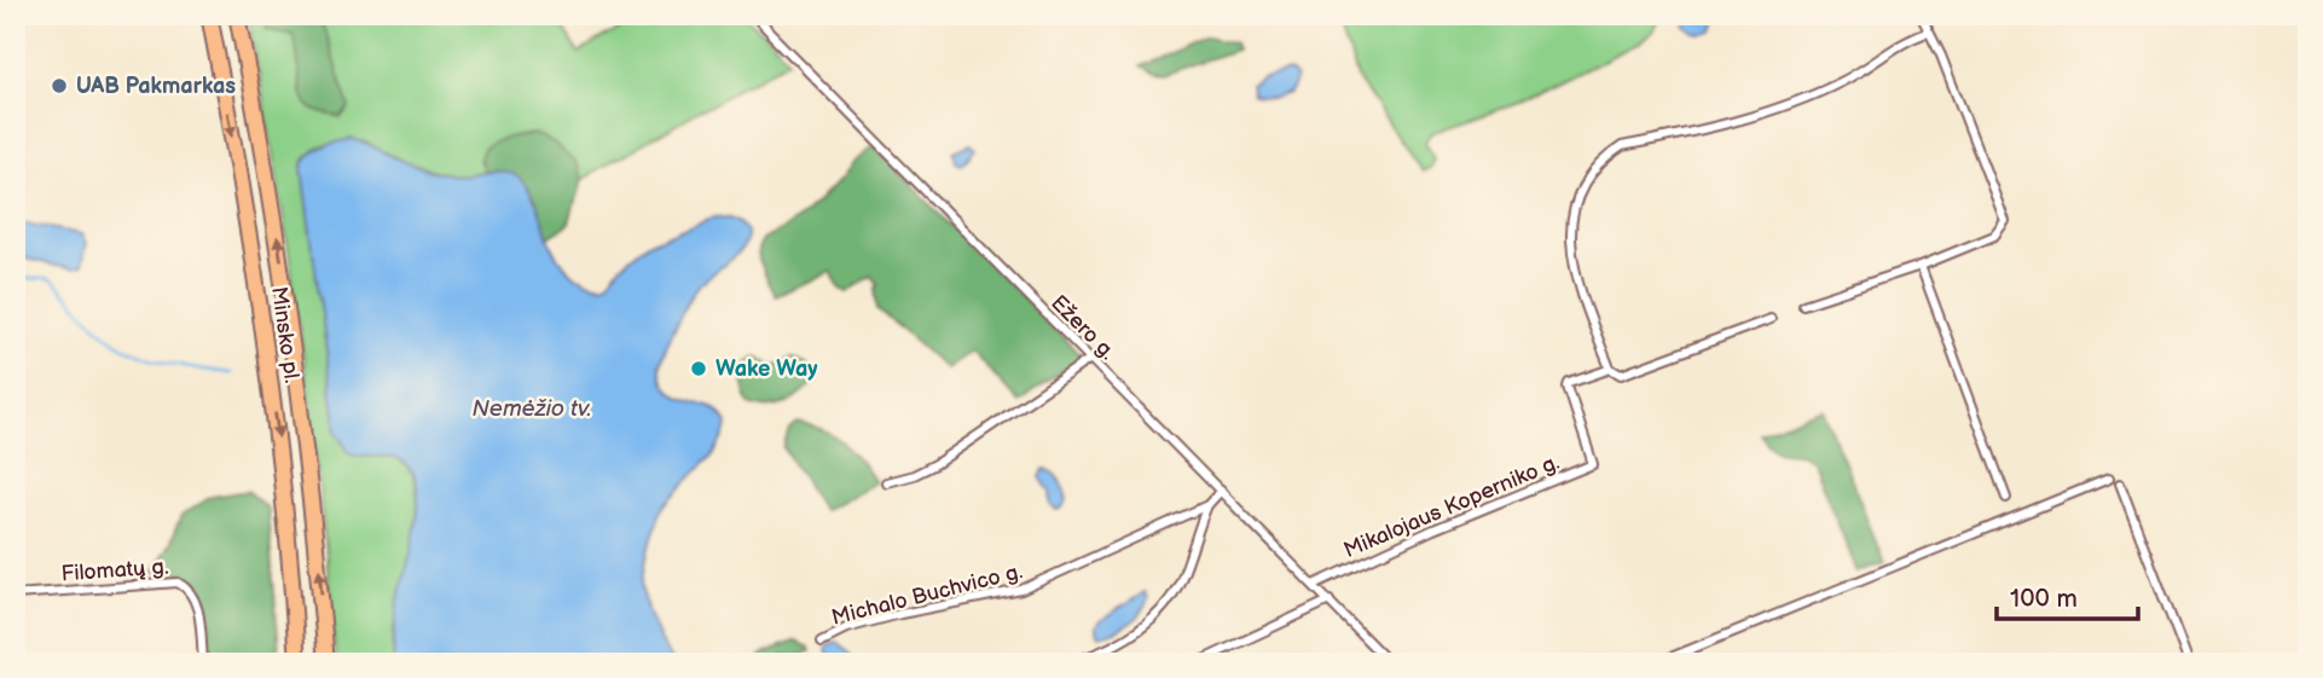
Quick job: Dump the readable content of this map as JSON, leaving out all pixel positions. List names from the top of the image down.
{
  "streets": {
    "highway": ["Minsko pl."],
    "street": [
      "Ežero g.",
      "Mikalojaus Koperniko g.",
      "Filomatų g.",
      "Michalo Buchvico g."
    ]
  },
  "crossings": [
    ["Ežero g.", "Mikalojaus Koperniko g."],
    ["Ežero g.", "Michalo Buchvico g."]
  ],
  "water": ["Nemėžio tv."],
  "places": ["UAB Pakmarkas", "Wake Way"],
  "scale_bar": "100 m"
}
